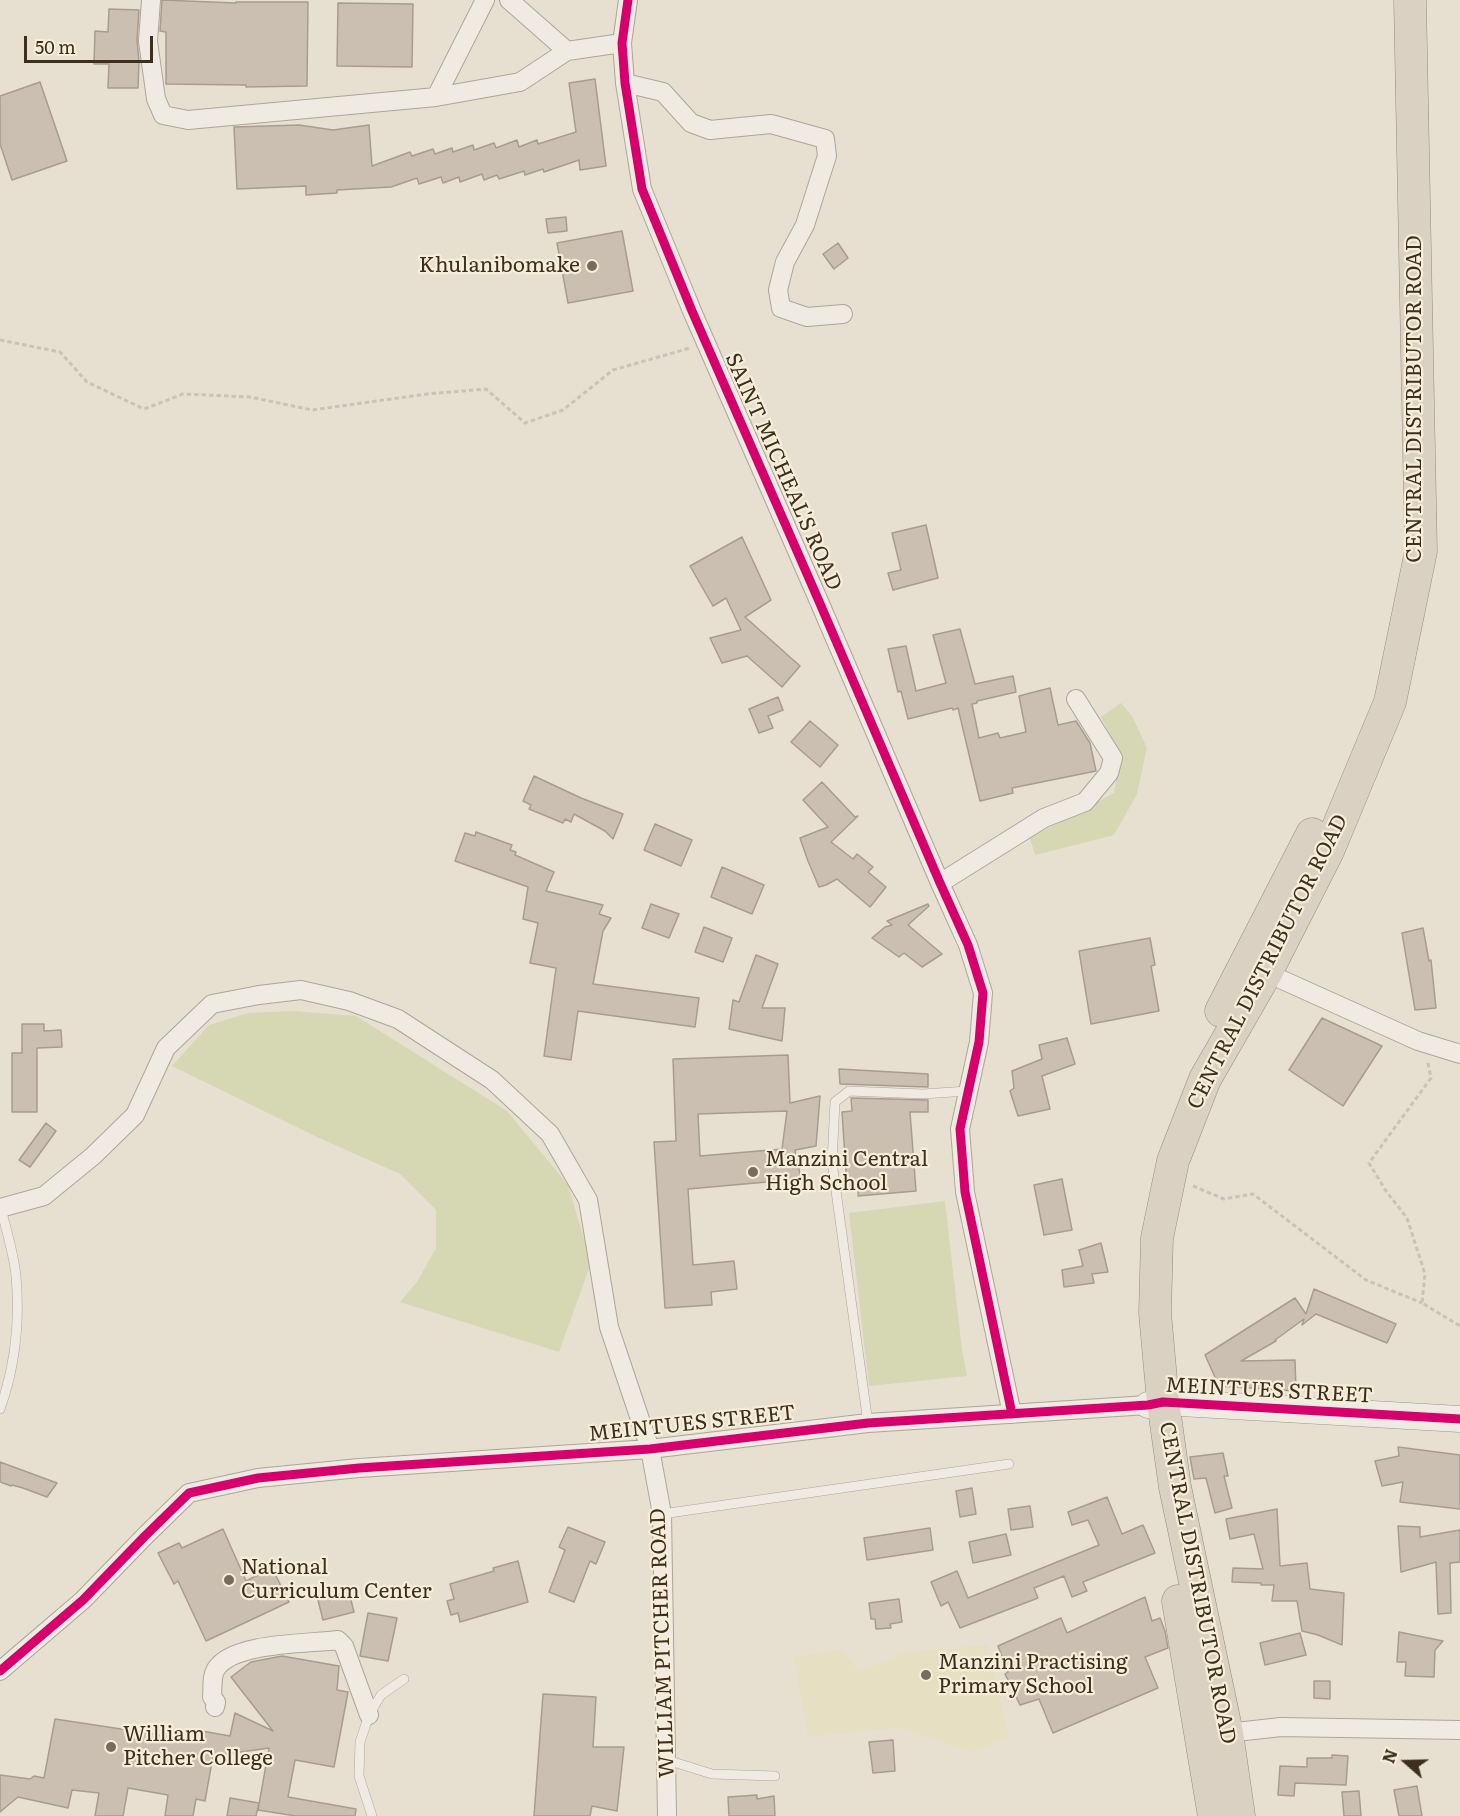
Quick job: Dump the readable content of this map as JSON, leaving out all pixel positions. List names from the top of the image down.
{
  "streets": {
    "highway": ["CENTRAL DISTRIBUTOR ROAD"],
    "street": ["SAINT MICHEAL'S ROAD", "MEINTUES STREET", "WILLIAM PITCHER ROAD"]
  },
  "crossings": [
    ["CENTRAL DISTRIBUTOR ROAD", "MEINTUES STREET"],
    ["SAINT MICHEAL'S ROAD", "MEINTUES STREET"],
    ["MEINTUES STREET", "WILLIAM PITCHER ROAD"]
  ],
  "places": [
    "Khulanibomake",
    "Manzini Central High School",
    "National Curriculum Center",
    "Manzini Practising Primary School",
    "William Pitcher College"
  ],
  "scale_bar": "50 m",
  "north": "left"
}
